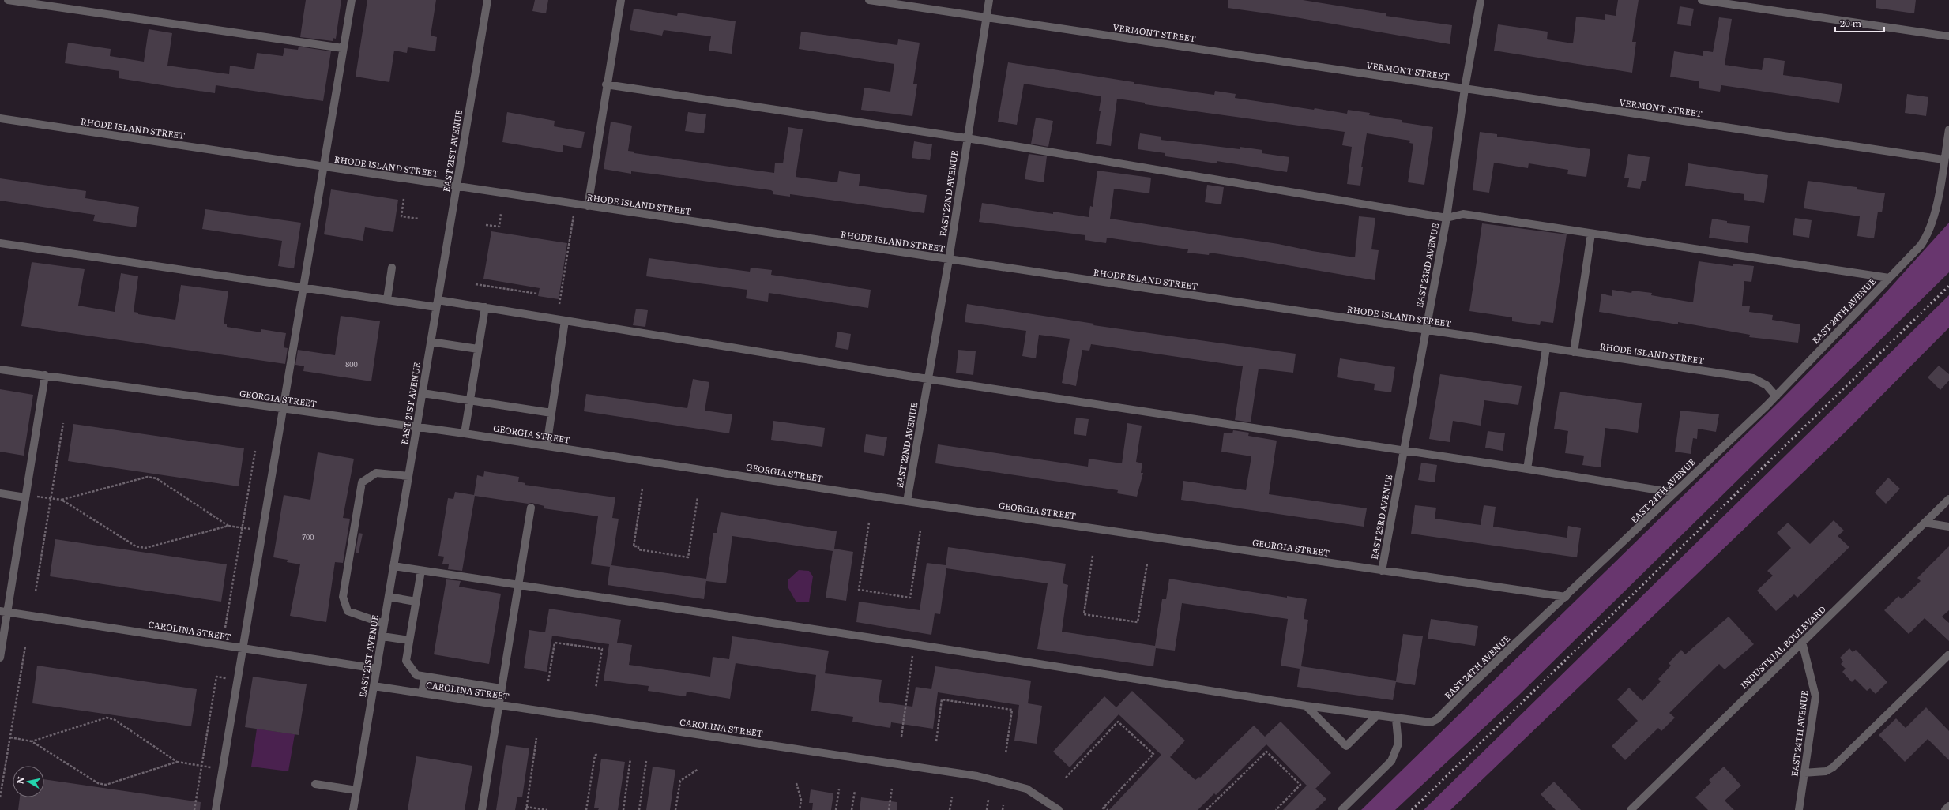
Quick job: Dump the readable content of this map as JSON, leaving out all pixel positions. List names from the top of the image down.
{
  "streets": {
    "street": [
      "VERMONT STREET",
      "RHODE ISLAND STREET",
      "EAST 21ST AVENUE",
      "EAST 22ND AVENUE",
      "EAST 23RD AVENUE",
      "EAST 24TH AVENUE",
      "GEORGIA STREET",
      "CAROLINA STREET",
      "INDUSTRIAL BOULEVARD"
    ]
  },
  "crossings": [
    ["VERMONT STREET", "EAST 22ND AVENUE"],
    ["VERMONT STREET", "EAST 23RD AVENUE"],
    ["VERMONT STREET", "EAST 24TH AVENUE"],
    ["RHODE ISLAND STREET", "EAST 21ST AVENUE"],
    ["RHODE ISLAND STREET", "EAST 22ND AVENUE"],
    ["RHODE ISLAND STREET", "EAST 23RD AVENUE"],
    ["RHODE ISLAND STREET", "EAST 24TH AVENUE"],
    ["EAST 21ST AVENUE", "EAST 24TH AVENUE"],
    ["EAST 21ST AVENUE", "GEORGIA STREET"],
    ["EAST 21ST AVENUE", "CAROLINA STREET"],
    ["EAST 22ND AVENUE", "GEORGIA STREET"],
    ["EAST 23RD AVENUE", "GEORGIA STREET"],
    ["EAST 24TH AVENUE", "GEORGIA STREET"],
    ["EAST 24TH AVENUE", "INDUSTRIAL BOULEVARD"]
  ],
  "house_numbers": ["800", "700"],
  "scale_bar": "20 m",
  "north": "left"
}
